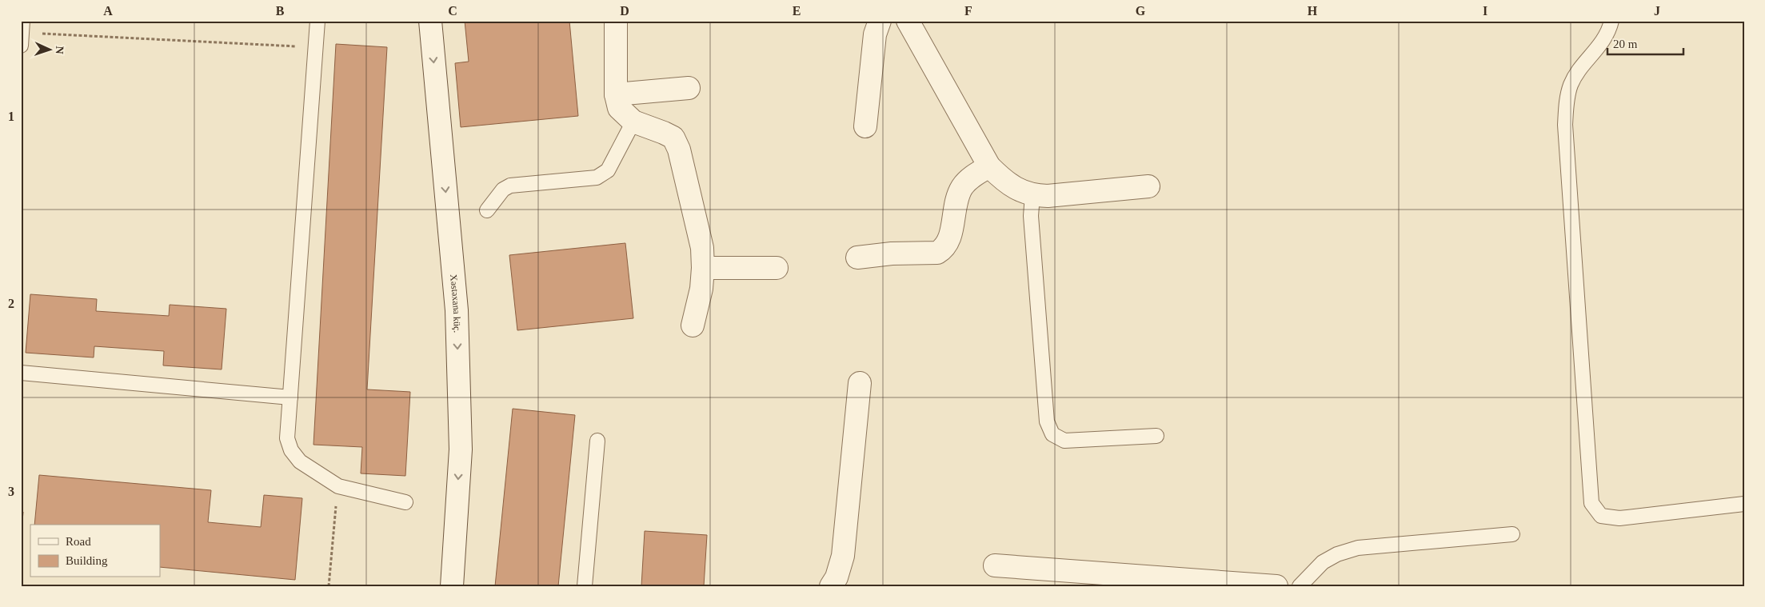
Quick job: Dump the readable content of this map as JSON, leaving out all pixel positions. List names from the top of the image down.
{
  "streets": {
    "street": ["Xəstəxana küç."]
  },
  "one_way": ["Xəstəxana küç."],
  "legend": ["Road", "Building"],
  "scale_bar": "20 m",
  "north": "right",
  "grid": {
    "columns": [
      "A",
      "B",
      "C",
      "D",
      "E",
      "F",
      "G",
      "H",
      "I",
      "J"
    ],
    "rows": ["1", "2", "3"]
  }
}
